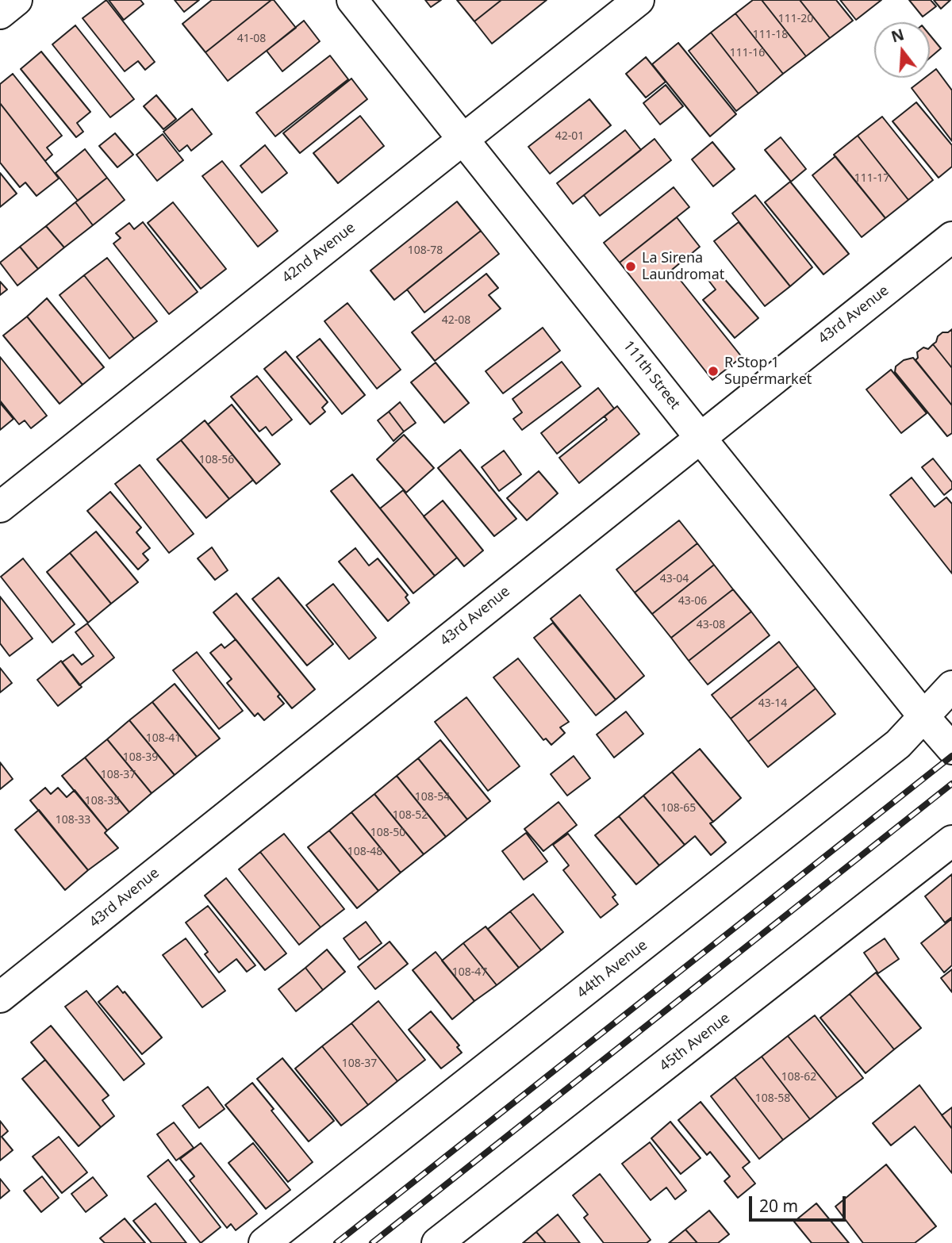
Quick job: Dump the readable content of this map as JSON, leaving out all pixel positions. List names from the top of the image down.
{
  "streets": {
    "street": [
      "42nd Avenue",
      "43rd Avenue",
      "111th Street",
      "44th Avenue",
      "45th Avenue"
    ]
  },
  "crossings": [
    ["42nd Avenue", "111th Street"],
    ["43rd Avenue", "111th Street"],
    ["111th Street", "44th Avenue"]
  ],
  "places": ["La Sirena Laundromat", "R Stop 1 Supermarket"],
  "house_numbers": [
    "111-20",
    "111-18",
    "41-08",
    "111-16",
    "42-01",
    "111-17",
    "108-78",
    "42-08",
    "108-56",
    "43-04",
    "43-06",
    "43-08",
    "43-14",
    "108-41",
    "108-39",
    "108-37",
    "108-54",
    "108-35",
    "108-65",
    "108-52",
    "108-33",
    "108-50",
    "108-48",
    "108-47",
    "108-37",
    "108-62",
    "108-58"
  ],
  "scale_bar": "20 m",
  "north": "top"
}
